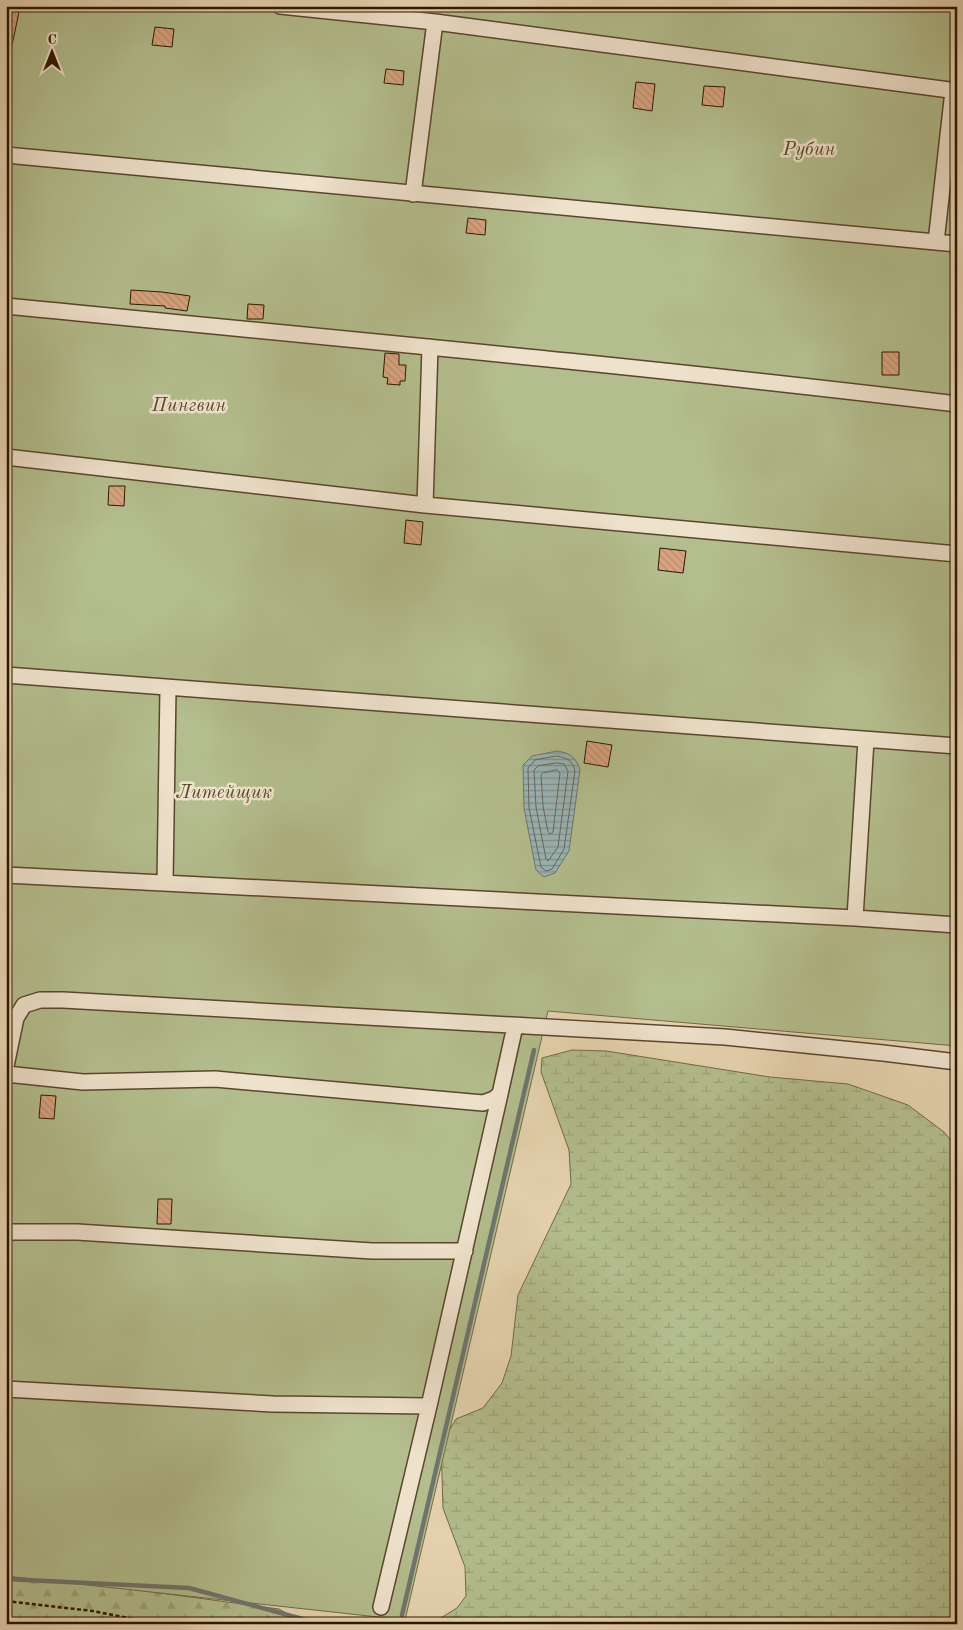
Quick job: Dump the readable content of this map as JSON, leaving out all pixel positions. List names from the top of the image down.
{
  "parks": ["Рубин", "Пингвин", "Литейщик"],
  "north": "top"
}
